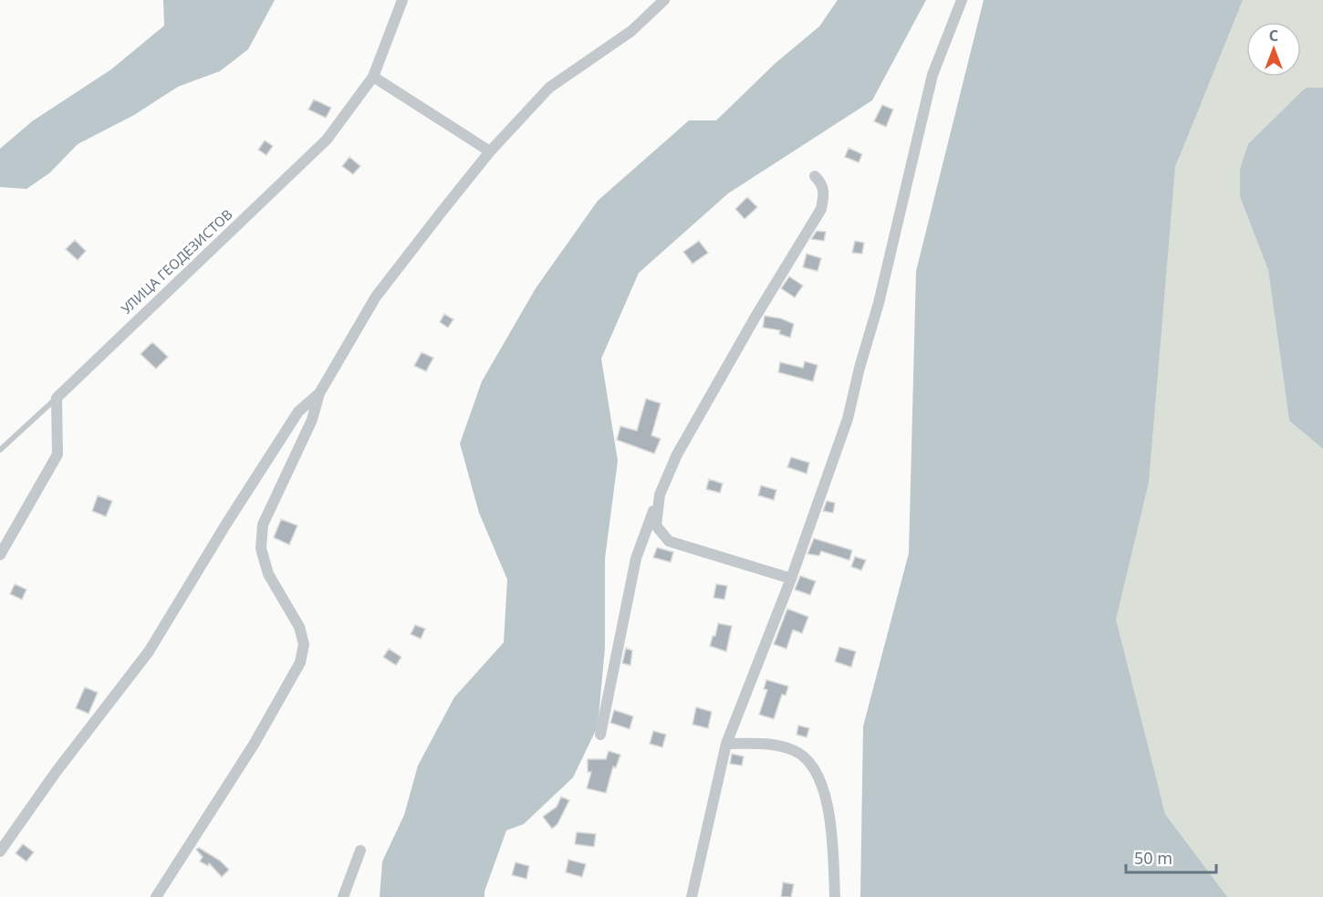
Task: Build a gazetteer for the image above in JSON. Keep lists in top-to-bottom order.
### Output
{
  "streets": {
    "street": ["УЛИЦА ГЕОДЕЗИСТОВ"]
  },
  "scale_bar": "50 m",
  "north": "top"
}
